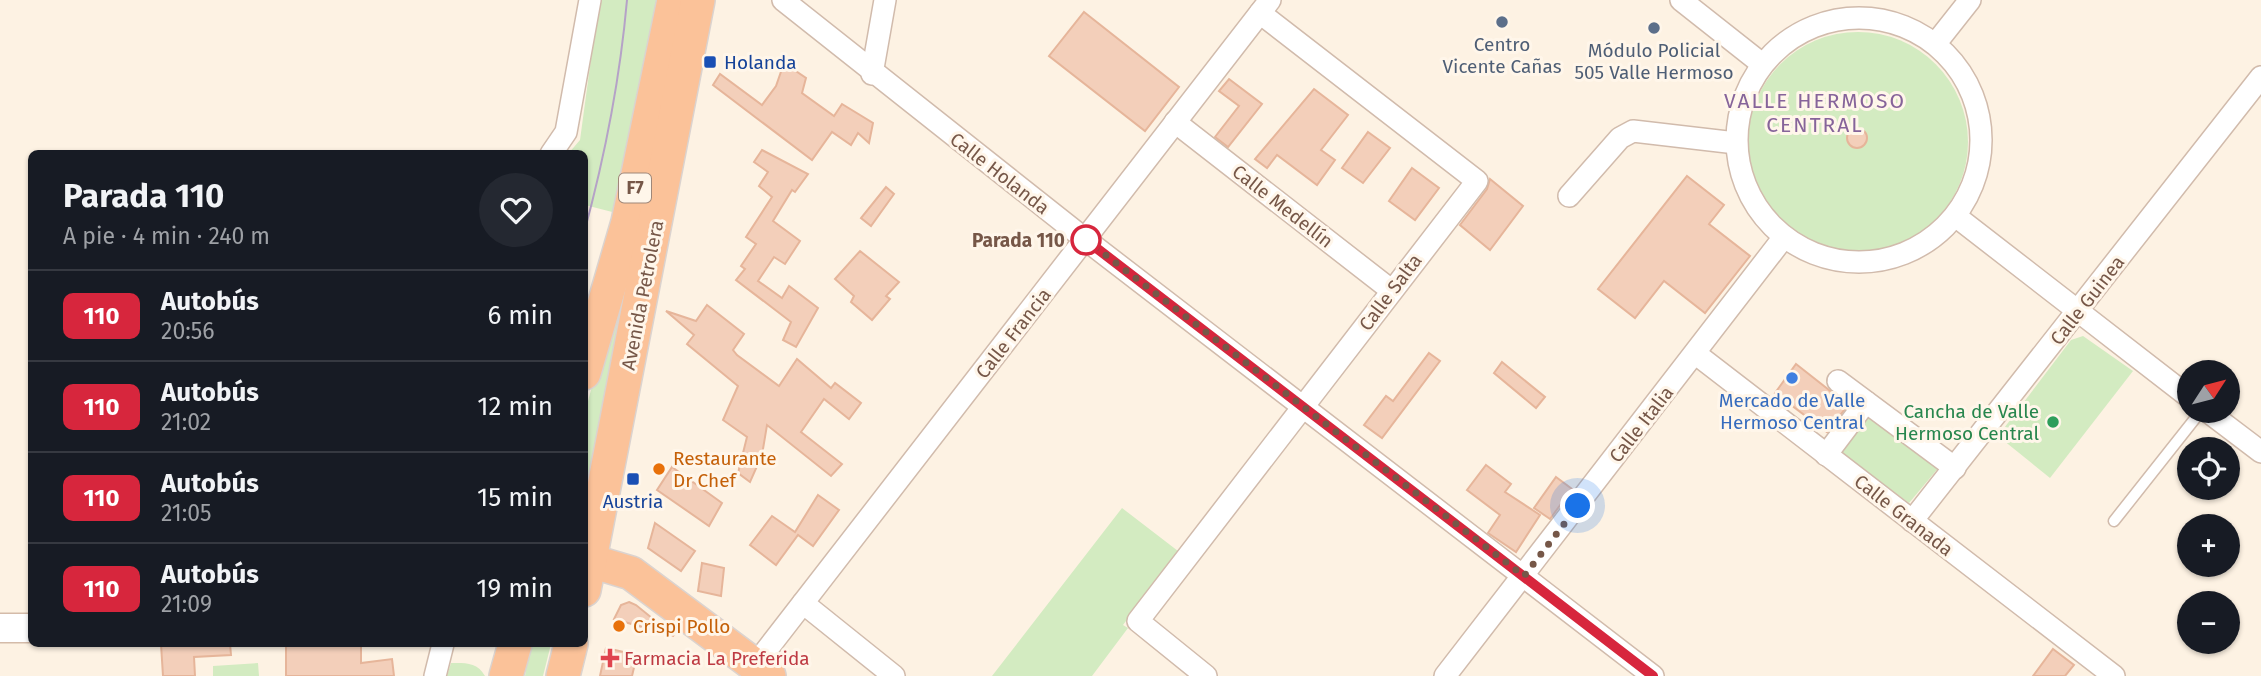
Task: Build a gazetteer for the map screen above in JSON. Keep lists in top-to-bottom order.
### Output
{
  "streets": {
    "highway": ["F7", "Avenida Petrolera"],
    "street": [
      "Calle Holanda",
      "Calle Medellín",
      "Calle Salta",
      "Calle Guinea",
      "Calle Francia",
      "Calle Italia",
      "Calle Granada"
    ]
  },
  "crossings": [
    ["Calle Holanda", "Calle Salta"],
    ["Calle Holanda", "Calle Francia"],
    ["Calle Holanda", "Calle Italia"],
    ["F7", "Calle Francia"],
    ["Calle Medellín", "Calle Salta"],
    ["Calle Medellín", "Calle Francia"],
    ["Calle Salta", "Calle Francia"],
    ["Calle Guinea", "Calle Granada"],
    ["Calle Italia", "Calle Granada"]
  ],
  "districts": ["VALLE HERMOSO CENTRAL"],
  "places": {
    "other": [
      "Centro Vicente Cañas",
      "Módulo Policial 505 Valle Hermoso",
      "Parada 110",
      "Mercado de Valle Hermoso Central",
      "Cancha de Valle Hermoso Central",
      "Restaurante Dr Chef",
      "Crispi Pollo"
    ],
    "transit": ["Holanda", "Austria"],
    "health": ["Farmacia La Preferida"]
  },
  "lines": ["bus line 110"],
  "north": "top right",
  "page": {
    "heading": ["Parada 110", "A pie · 4 min · 240 m"],
    "list": [
      {
        "mark": "110",
        "name": "Autobús",
        "note": "20:56",
        "value": "6 min"
      },
      {
        "mark": "110",
        "name": "Autobús",
        "note": "21:02",
        "value": "12 min"
      },
      {
        "mark": "110",
        "name": "Autobús",
        "note": "21:05",
        "value": "15 min"
      },
      {
        "mark": "110",
        "name": "Autobús",
        "note": "21:09",
        "value": "19 min"
      }
    ],
    "map_buttons": ["+", "−"]
  }
}
